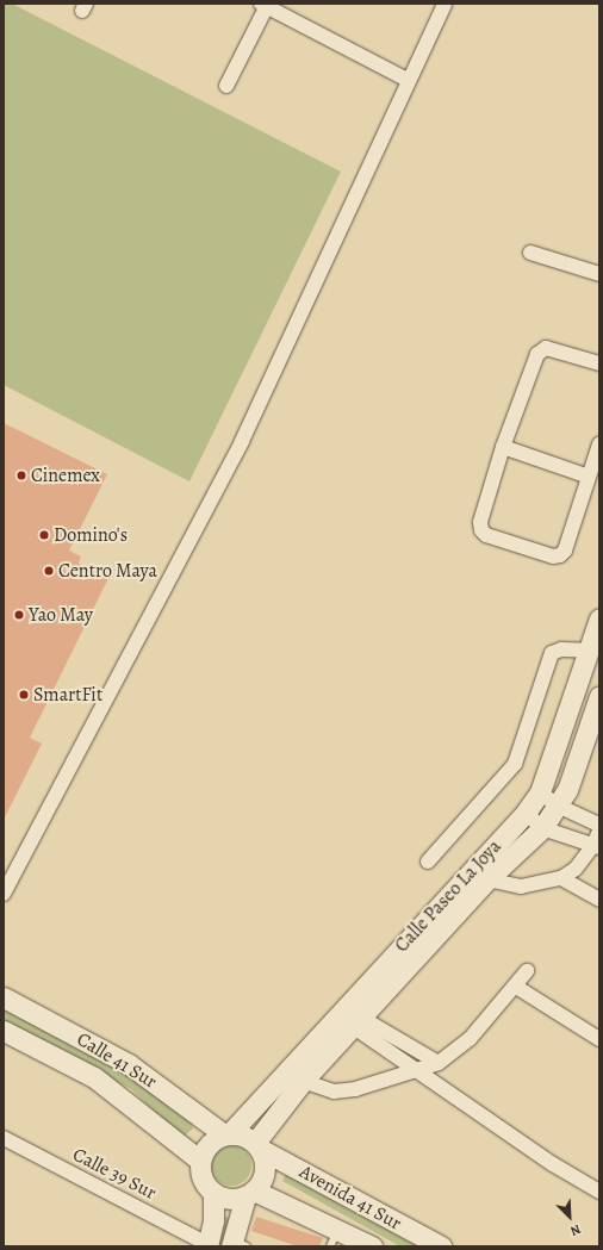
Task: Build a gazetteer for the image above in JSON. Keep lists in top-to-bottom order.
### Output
{
  "streets": {
    "main road": ["Calle Paseo La Joya", "Calle 41 Sur", "Avenida 41 Sur"],
    "street": ["Calle 39 Sur"]
  },
  "crossings": [
    ["Calle Paseo La Joya", "Calle 41 Sur"],
    ["Calle Paseo La Joya", "Avenida 41 Sur"],
    ["Calle 41 Sur", "Avenida 41 Sur"]
  ],
  "places": [
    "Cinemex",
    "Domino's",
    "Centro Maya",
    "Yao May",
    "SmartFit"
  ],
  "north": "bottom right"
}
